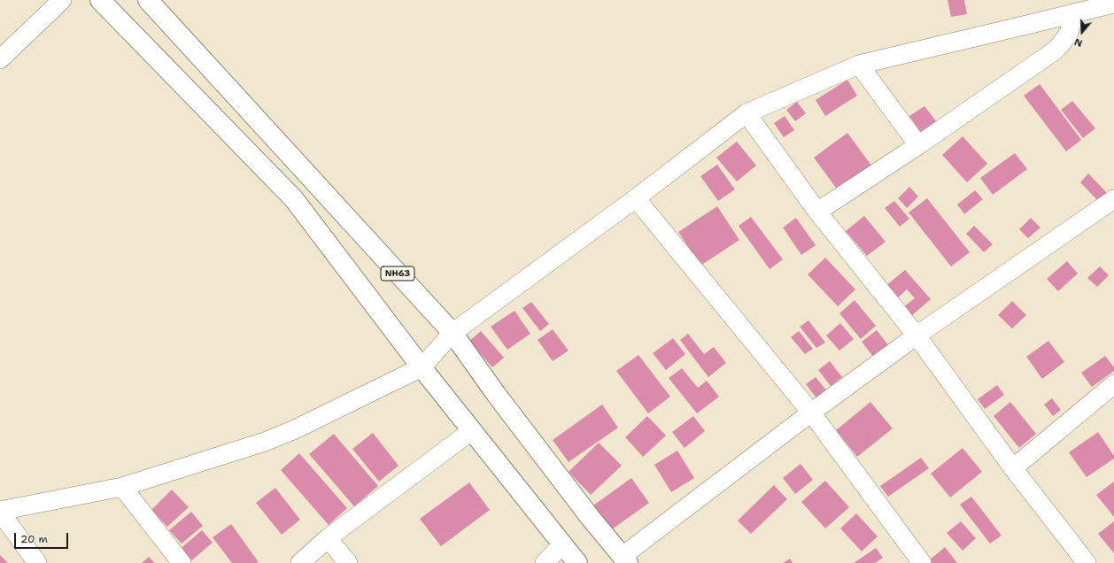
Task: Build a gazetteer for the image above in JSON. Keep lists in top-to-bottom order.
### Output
{
  "streets": {
    "highway": ["NH63"]
  },
  "scale_bar": "20 m",
  "north": "bottom"
}
